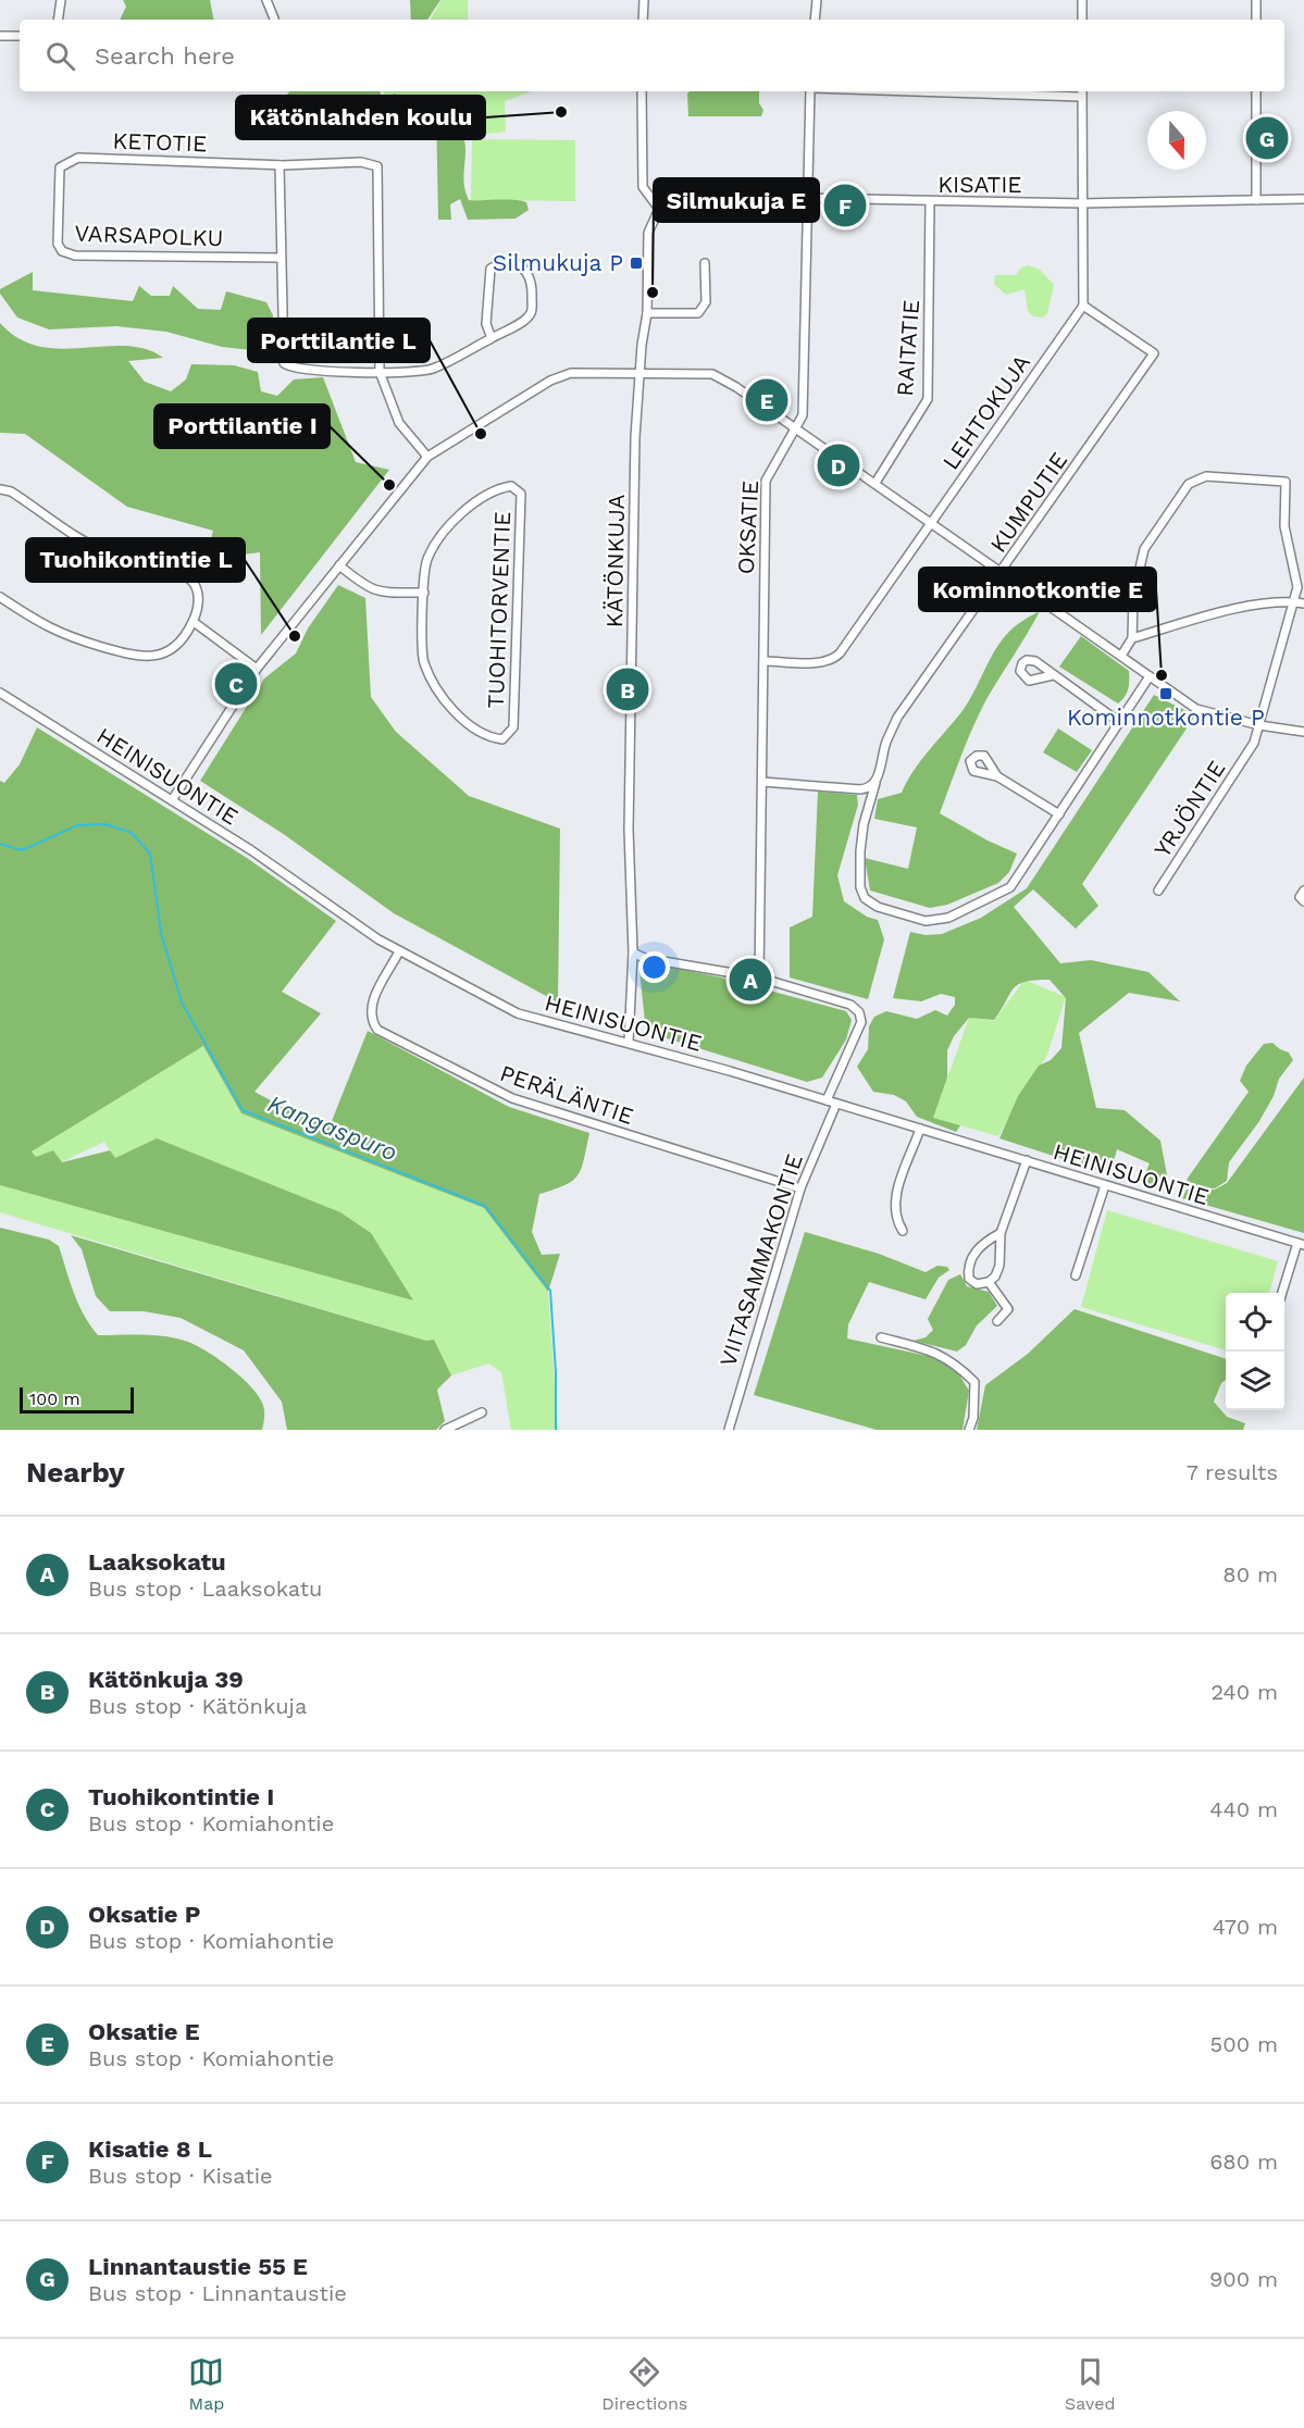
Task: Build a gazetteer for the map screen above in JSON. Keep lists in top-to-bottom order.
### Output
{
  "streets": {
    "street": [
      "KETOTIE",
      "KISATIE",
      "VARSAPOLKU",
      "RAITATIE",
      "LEHTOKUJA",
      "KUMPUTIE",
      "OKSATIE",
      "KÄTÖNKUJA",
      "TUOHITORVENTIE",
      "HEINISUONTIE",
      "YRJÖNTIE",
      "PERÄLÄNTIE",
      "VIITASAMMAKONTIE"
    ]
  },
  "crossings": [
    ["KETOTIE", "VARSAPOLKU"],
    ["KISATIE", "RAITATIE"],
    ["KISATIE", "OKSATIE"],
    ["KISATIE", "KÄTÖNKUJA"],
    ["LEHTOKUJA", "KUMPUTIE"],
    ["LEHTOKUJA", "OKSATIE"],
    ["KÄTÖNKUJA", "HEINISUONTIE"],
    ["HEINISUONTIE", "PERÄLÄNTIE"],
    ["HEINISUONTIE", "VIITASAMMAKONTIE"],
    ["PERÄLÄNTIE", "VIITASAMMAKONTIE"]
  ],
  "water": ["Kangaspuro"],
  "places": {
    "other": [
      "Kätönlahden koulu",
      "Silmukuja E",
      "Porttilantie L",
      "Porttilantie I",
      "Tuohikontintie L",
      "Kominnotkontie E"
    ],
    "transit": ["Silmukuja P", "Kominnotkontie P"]
  },
  "scale_bar": "100 m",
  "north": "bottom",
  "page": {
    "search": "Search here",
    "pins": [
      "G",
      "F",
      "E",
      "D",
      "C",
      "B",
      "A"
    ],
    "scale": "100 m",
    "heading": ["Nearby", "7 results"],
    "list": [
      {
        "mark": "A",
        "name": "Laaksokatu",
        "note": "Bus stop · Laaksokatu",
        "value": "80 m"
      },
      {
        "mark": "B",
        "name": "Kätönkuja 39",
        "note": "Bus stop · Kätönkuja",
        "value": "240 m"
      },
      {
        "mark": "C",
        "name": "Tuohikontintie I",
        "note": "Bus stop · Komiahontie",
        "value": "440 m"
      },
      {
        "mark": "D",
        "name": "Oksatie P",
        "note": "Bus stop · Komiahontie",
        "value": "470 m"
      },
      {
        "mark": "E",
        "name": "Oksatie E",
        "note": "Bus stop · Komiahontie",
        "value": "500 m"
      },
      {
        "mark": "F",
        "name": "Kisatie 8 L",
        "note": "Bus stop · Kisatie",
        "value": "680 m"
      },
      {
        "mark": "G",
        "name": "Linnantaustie 55 E",
        "note": "Bus stop · Linnantaustie",
        "value": "900 m"
      }
    ],
    "nav": ["Map", "Directions", "Saved"]
  }
}
